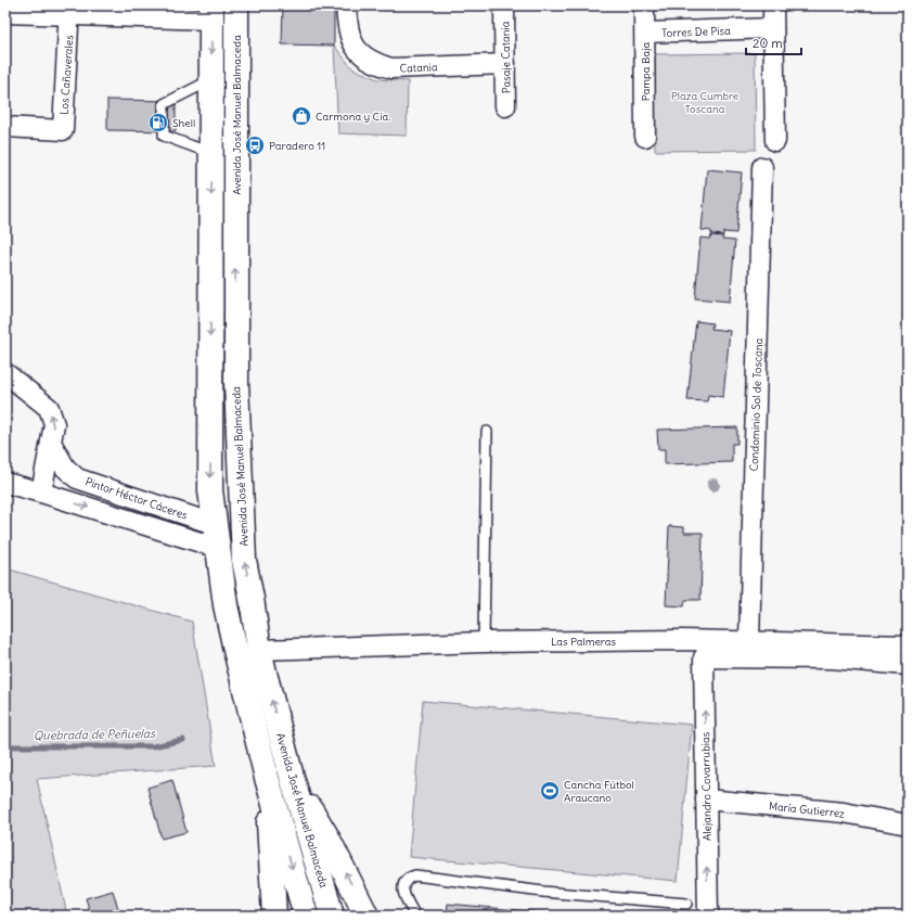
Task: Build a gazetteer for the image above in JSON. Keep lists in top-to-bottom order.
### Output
{
  "streets": {
    "main road": ["Avenida José Manuel Balmaceda"],
    "street": [
      "Torres De Pisa",
      "Pasaje Catania",
      "Catania",
      "Pampa Baja",
      "Los Cañaverales",
      "Condominio Sol de Toscana",
      "Pintor Héctor Cáceres",
      "Las Palmeras",
      "Alejandro Covarrubias",
      "María Gutierrez"
    ]
  },
  "crossings": [
    ["Torres De Pisa", "Pampa Baja"],
    ["Pasaje Catania", "Catania"],
    ["Avenida José Manuel Balmaceda", "Las Palmeras"],
    ["Condominio Sol de Toscana", "Las Palmeras"],
    ["Alejandro Covarrubias", "María Gutierrez"]
  ],
  "water": ["Quebrada de Peñuelas"],
  "parks": ["Plaza Cumbre Toscana"],
  "places": {
    "shop": ["Carmona y Cía."],
    "fuel station": ["Shell"],
    "bus stop": ["Paradero 11"],
    "sports": ["Cancha Fútbol Araucano"]
  },
  "scale_bar": "20 m"
}
